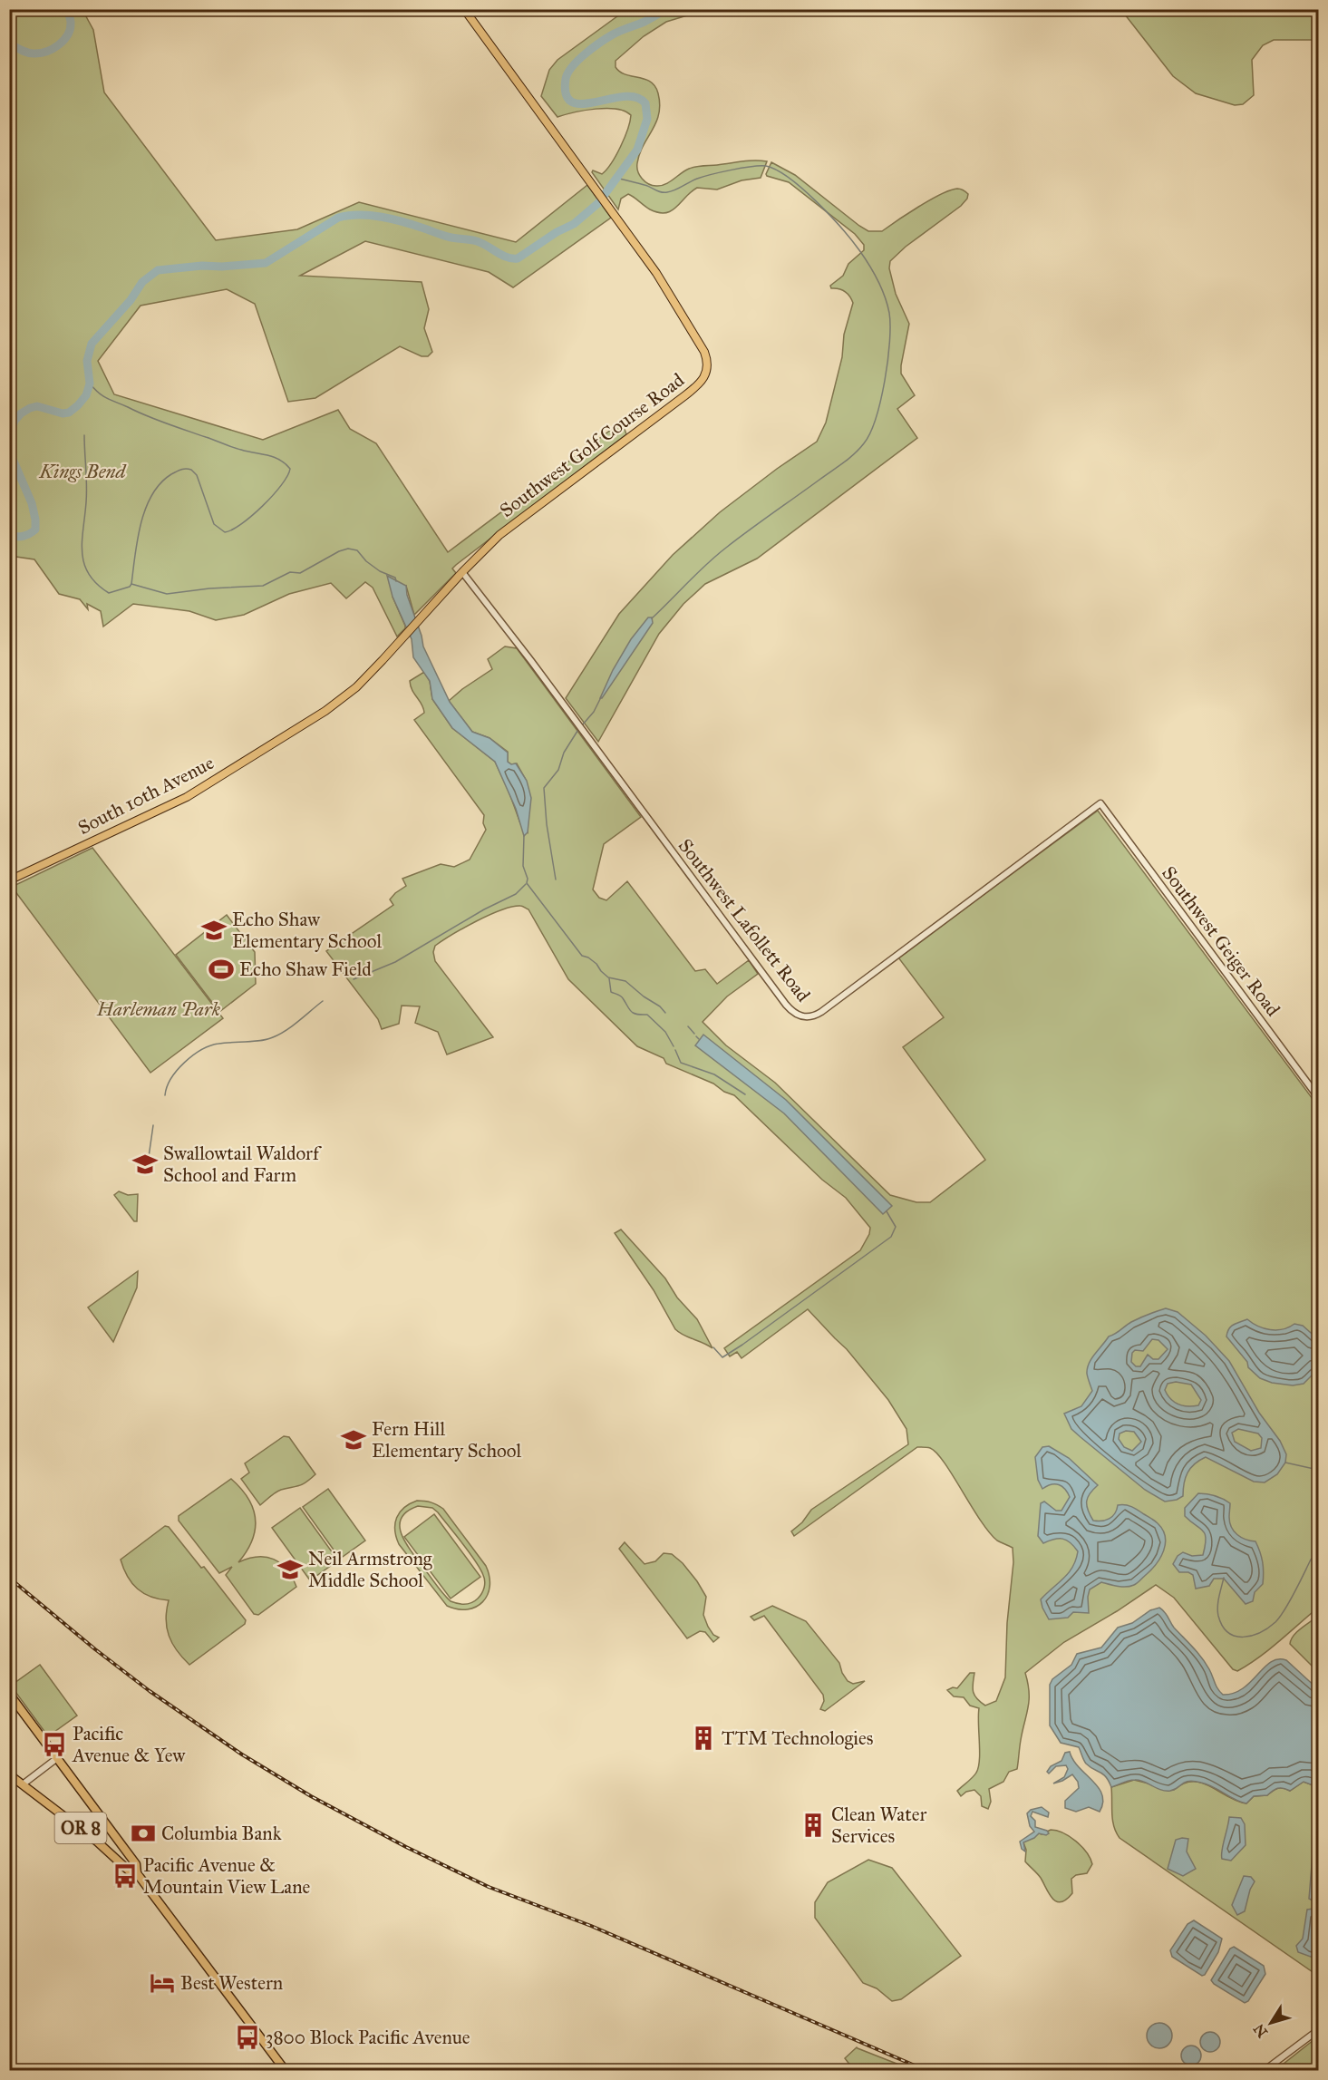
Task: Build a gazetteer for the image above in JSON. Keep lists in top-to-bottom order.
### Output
{
  "streets": {
    "highway": ["OR 8"],
    "main road": ["Southwest Golf Course Road", "South 10th Avenue"],
    "street": ["Southwest Lafollett Road", "Southwest Geiger Road"]
  },
  "crossings": [
    ["Southwest Golf Course Road", "South 10th Avenue"],
    ["Southwest Golf Course Road", "Southwest Lafollett Road"],
    ["Southwest Lafollett Road", "Southwest Geiger Road"]
  ],
  "parks": ["Kings Bend", "Harleman Park"],
  "places": {
    "school or university": [
      "Echo Shaw Elementary School",
      "Swallowtail Waldorf School and Farm",
      "Fern Hill Elementary School",
      "Neil Armstrong Middle School"
    ],
    "sports": ["Echo Shaw Field"],
    "building": ["TTM Technologies", "Clean Water Services"],
    "bus stop": ["Pacific Avenue & Yew", "Pacific Avenue & Mountain View Lane", "3800 Block Pacific Avenue"],
    "bank": ["Columbia Bank"],
    "hotel": ["Best Western"]
  },
  "north": "bottom left"
}
